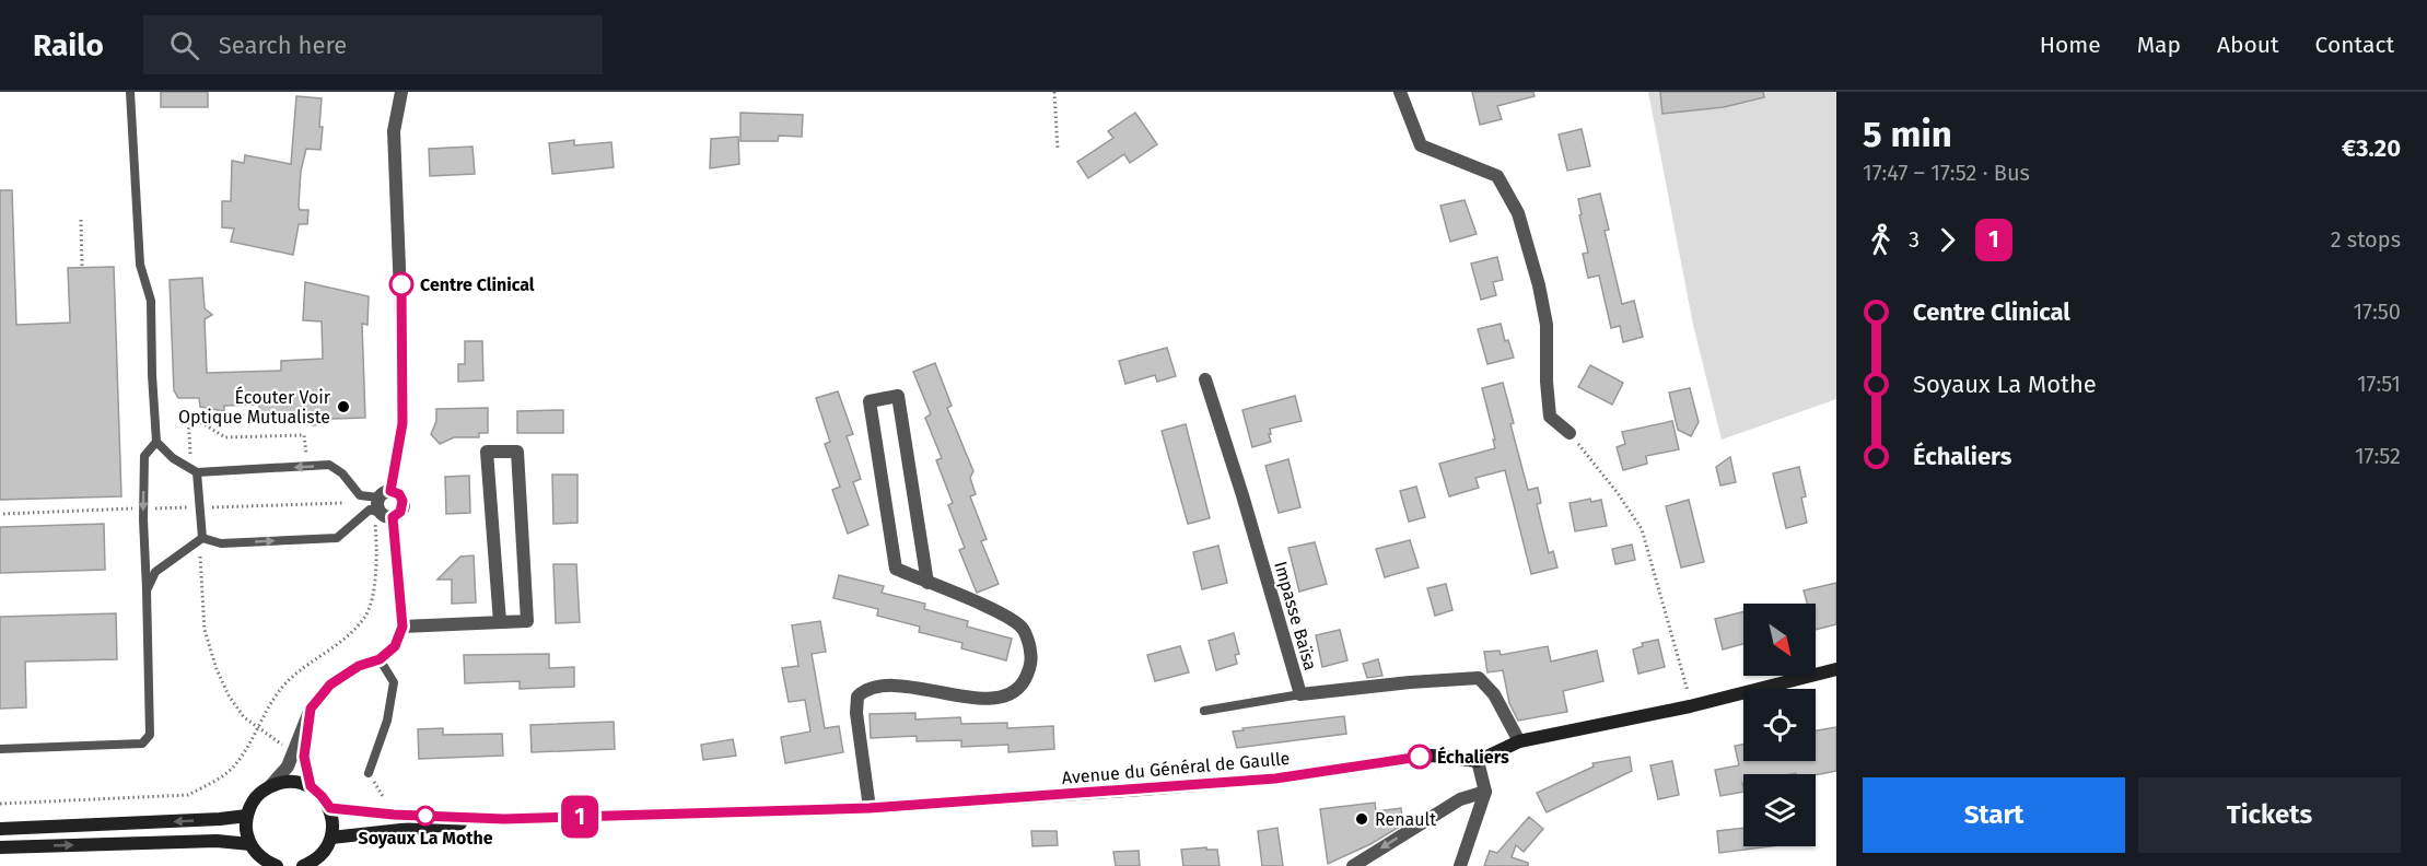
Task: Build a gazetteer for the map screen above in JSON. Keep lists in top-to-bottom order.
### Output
{
  "streets": {
    "main road": ["Avenue du Général de Gaulle"],
    "street": ["Impasse Baïsa"]
  },
  "places": [
    "Centre Clinical",
    "Écouter Voir Optique Mutualiste",
    "Échaliers",
    "Soyaux La Mothe",
    "Renault"
  ],
  "lines": ["bus line 1"],
  "north": "bottom right",
  "page": {
    "header": "Railo",
    "search": "Search here",
    "nav": [
      "Home",
      "Map",
      "About",
      "Contact"
    ],
    "on_map": "1",
    "heading": ["5 min", "17:47 – 17:52 · Bus", "€3.20"],
    "legs": ["3", "1", "2 stops"],
    "list": [
      {
        "name": "Centre Clinical",
        "value": "17:50"
      },
      {
        "name": "Soyaux La Mothe",
        "value": "17:51"
      },
      {
        "name": "Échaliers",
        "value": "17:52"
      }
    ],
    "buttons": ["Start", "Tickets"]
  }
}
